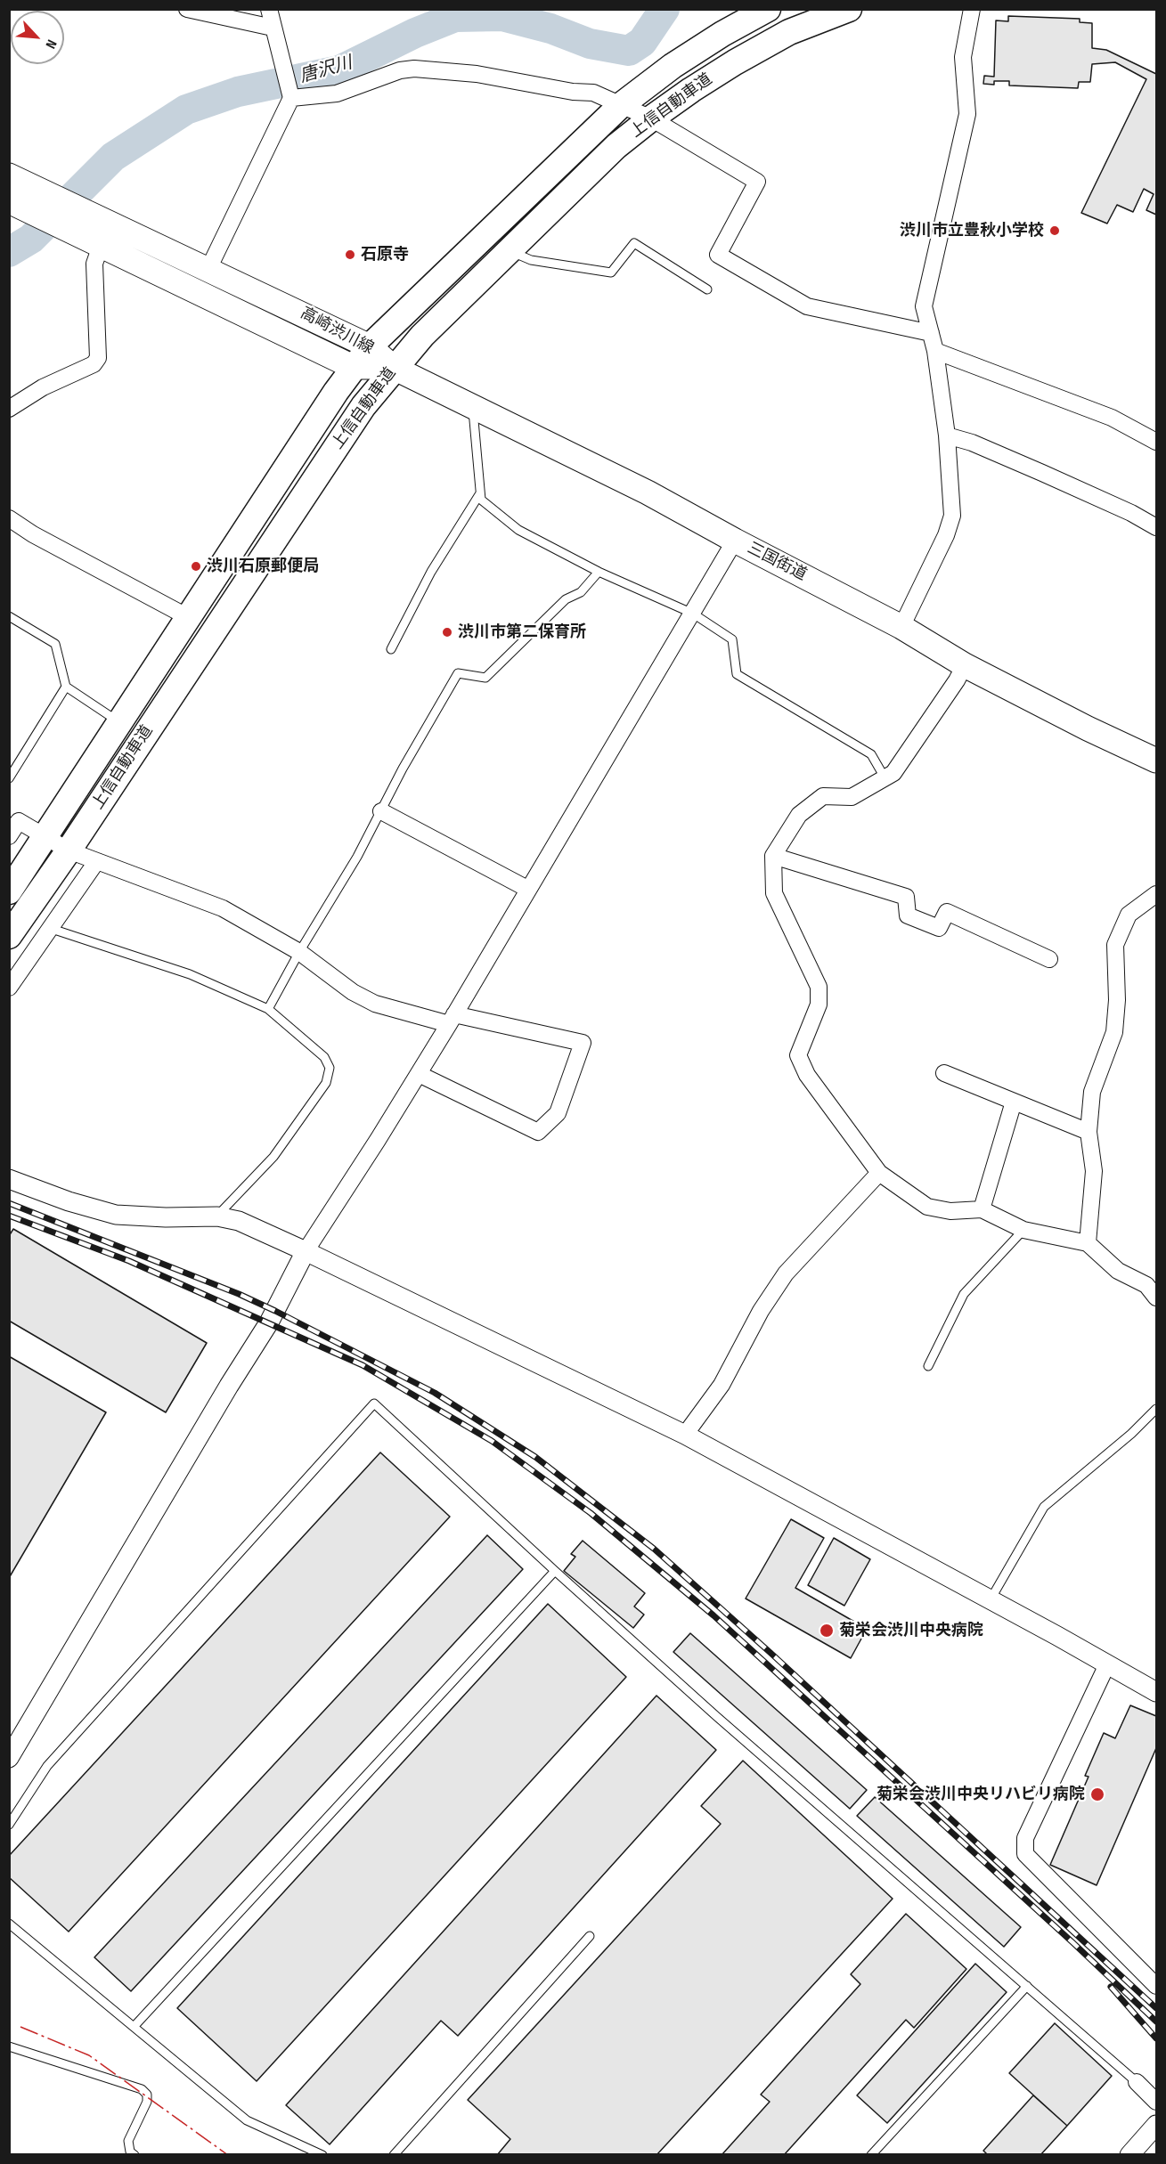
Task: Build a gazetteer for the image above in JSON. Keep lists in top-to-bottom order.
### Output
{
  "streets": {
    "highway": ["上信自動車道"],
    "main road": ["高崎渋川線", "三国街道"]
  },
  "crossings": [
    ["上信自動車道", "高崎渋川線"],
    ["上信自動車道", "三国街道"],
    ["高崎渋川線", "三国街道"]
  ],
  "water": ["唐沢川"],
  "places": [
    "渋川市立豊秋小学校",
    "石原寺",
    "渋川石原郵便局",
    "渋川市第二保育所",
    "菊栄会渋川中央病院",
    "菊栄会渋川中央リハビリ病院"
  ],
  "north": "bottom right"
}
